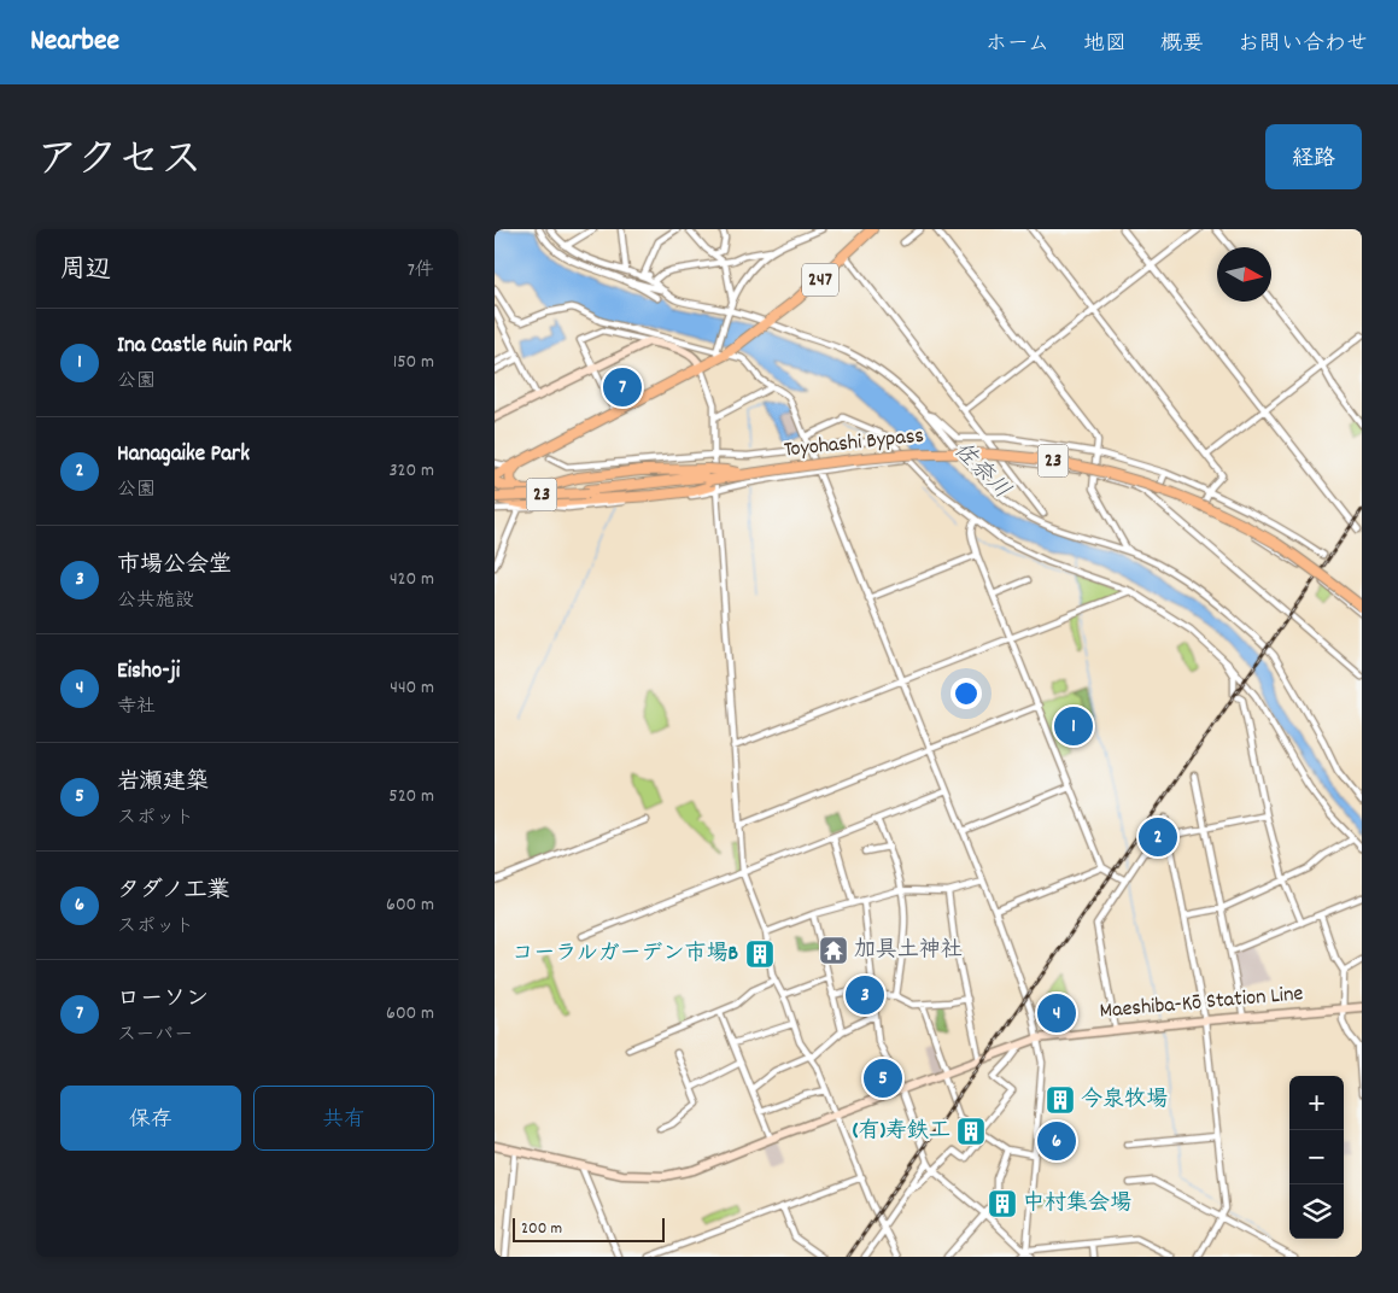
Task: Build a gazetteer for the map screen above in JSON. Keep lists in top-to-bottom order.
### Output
{
  "streets": {
    "highway": ["247", "Toyohashi Bypass", "23"],
    "main road": ["Maeshiba-Kō Station Line"]
  },
  "water": ["佐奈川"],
  "places": {
    "temple": ["加具土神社"],
    "building": [
      "コーラルガーデン市場B",
      "今泉牧場",
      "(有)寿鉄工",
      "中村集会場"
    ]
  },
  "scale_bar": "200 m",
  "north": "right",
  "page": {
    "header": "Nearbee",
    "nav": [
      "ホーム",
      "地図",
      "概要",
      "お問い合わせ"
    ],
    "title": "アクセス",
    "buttons": [
      "経路",
      ["保存", "共有"]
    ],
    "heading": ["周辺", "7件"],
    "list": [
      {
        "mark": "1",
        "name": "Ina Castle Ruin Park",
        "note": "公園",
        "value": "150 m"
      },
      {
        "mark": "2",
        "name": "Hanagaike Park",
        "note": "公園",
        "value": "320 m"
      },
      {
        "mark": "3",
        "name": "市場公会堂",
        "note": "公共施設",
        "value": "420 m"
      },
      {
        "mark": "4",
        "name": "Eisho-ji",
        "note": "寺社",
        "value": "440 m"
      },
      {
        "mark": "5",
        "name": "岩瀬建築",
        "note": "スポット",
        "value": "520 m"
      },
      {
        "mark": "6",
        "name": "タダノ工業",
        "note": "スポット",
        "value": "600 m"
      },
      {
        "mark": "7",
        "name": "ローソン",
        "note": "スーパー",
        "value": "600 m"
      }
    ],
    "pins": [
      "7",
      "1",
      "2",
      "3",
      "4",
      "5",
      "6"
    ],
    "map_buttons": ["+", "−"],
    "scale": "200 m"
  }
}
